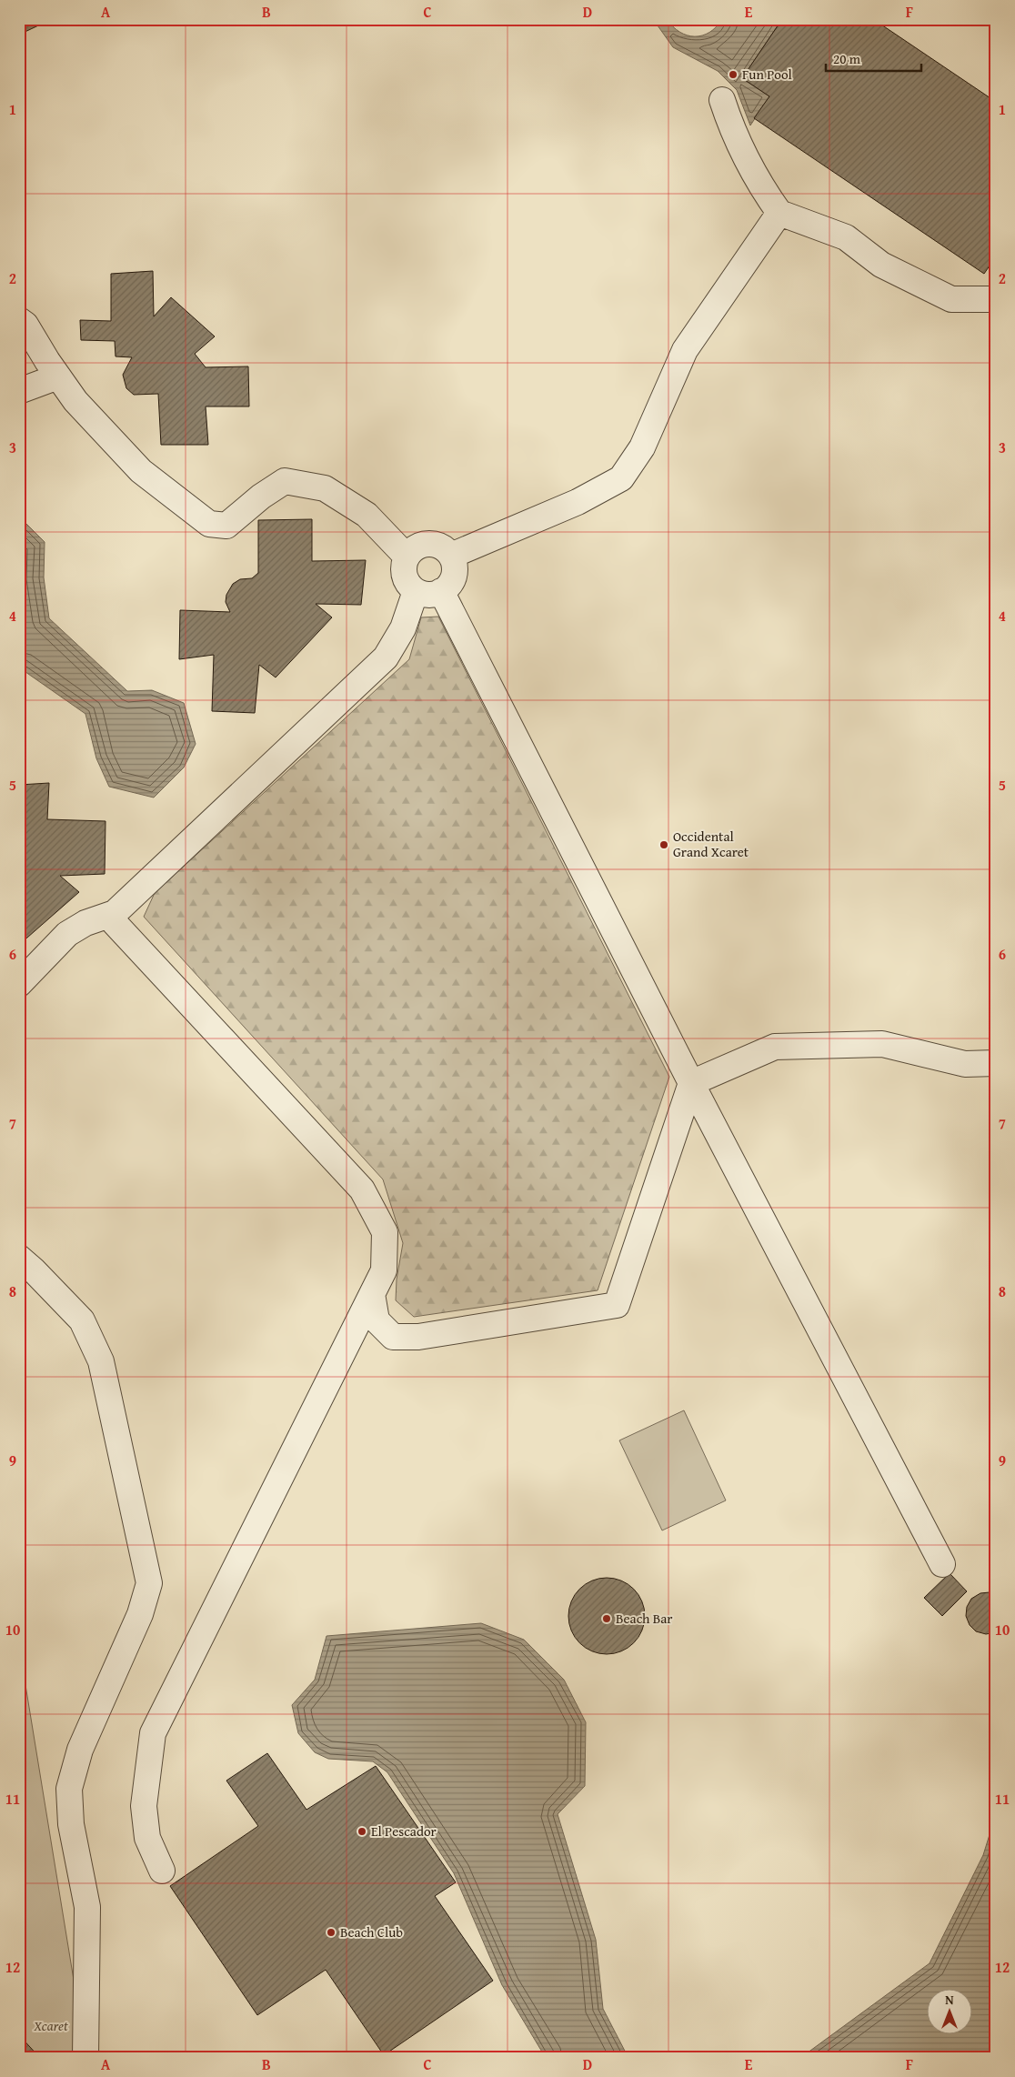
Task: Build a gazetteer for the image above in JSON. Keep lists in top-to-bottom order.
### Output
{
  "parks": ["Xcaret"],
  "places": [
    "Fun Pool",
    "Occidental Grand Xcaret",
    "Beach Bar",
    "El Pescador",
    "Beach Club"
  ],
  "scale_bar": "20 m",
  "north": "top",
  "grid": {
    "columns": [
      "A",
      "B",
      "C",
      "D",
      "E",
      "F"
    ],
    "rows": [
      "1",
      "2",
      "3",
      "4",
      "5",
      "6",
      "7",
      "8",
      "9",
      "10",
      "11",
      "12"
    ]
  }
}
